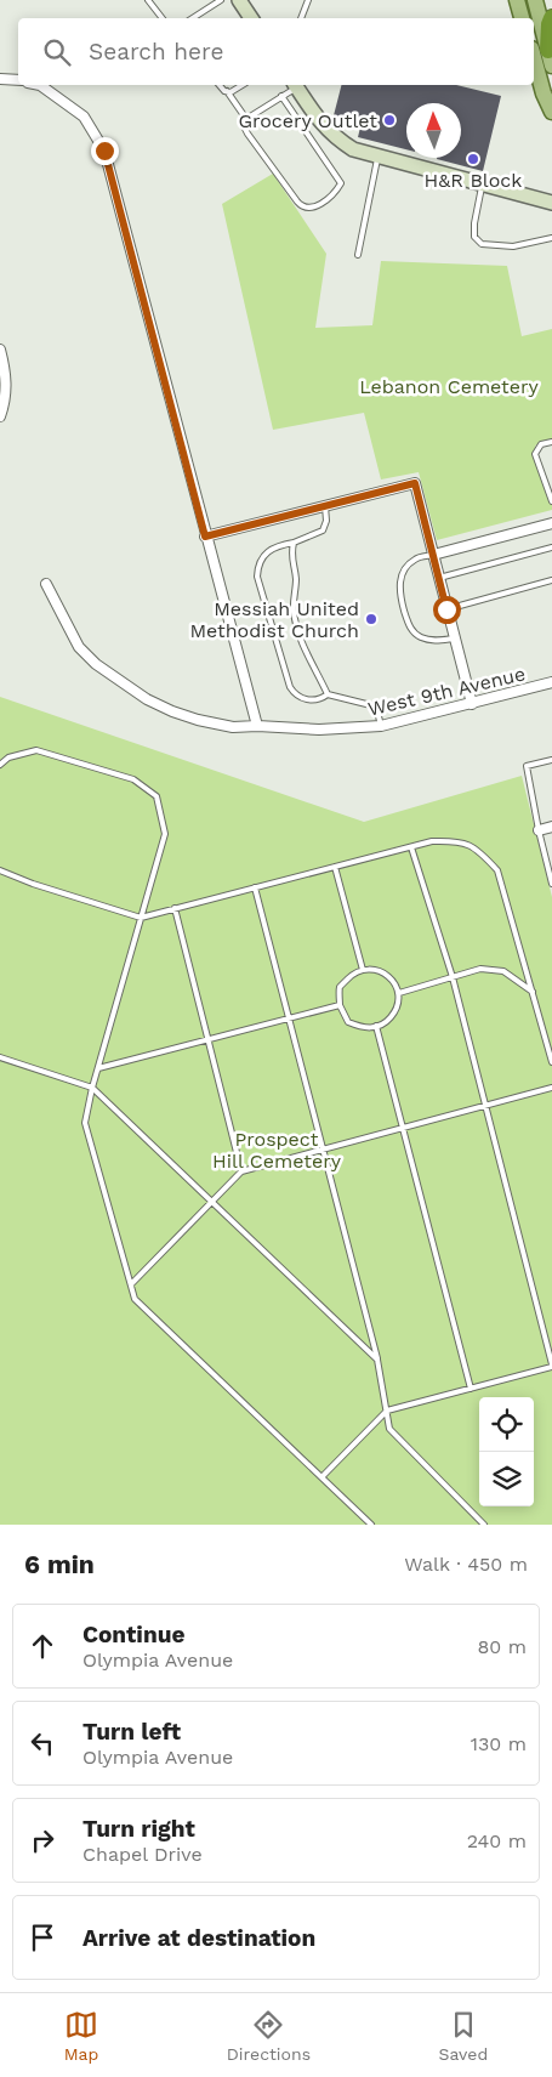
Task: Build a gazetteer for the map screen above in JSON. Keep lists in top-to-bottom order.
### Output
{
  "streets": {
    "street": ["West 9th Avenue"]
  },
  "parks": ["Lebanon Cemetery", "Prospect Hill Cemetery"],
  "places": ["Grocery Outlet", "H&R Block", "Messiah United Methodist Church"],
  "north": "top",
  "page": {
    "search": "Search here",
    "heading": ["6 min", "Walk · 450 m"],
    "list": [
      ["Continue", "Olympia Avenue", "80 m"],
      ["Turn left", "Olympia Avenue", "130 m"],
      ["Turn right", "Chapel Drive", "240 m"],
      "Arrive at destination"
    ],
    "nav": ["Map", "Directions", "Saved"]
  }
}
